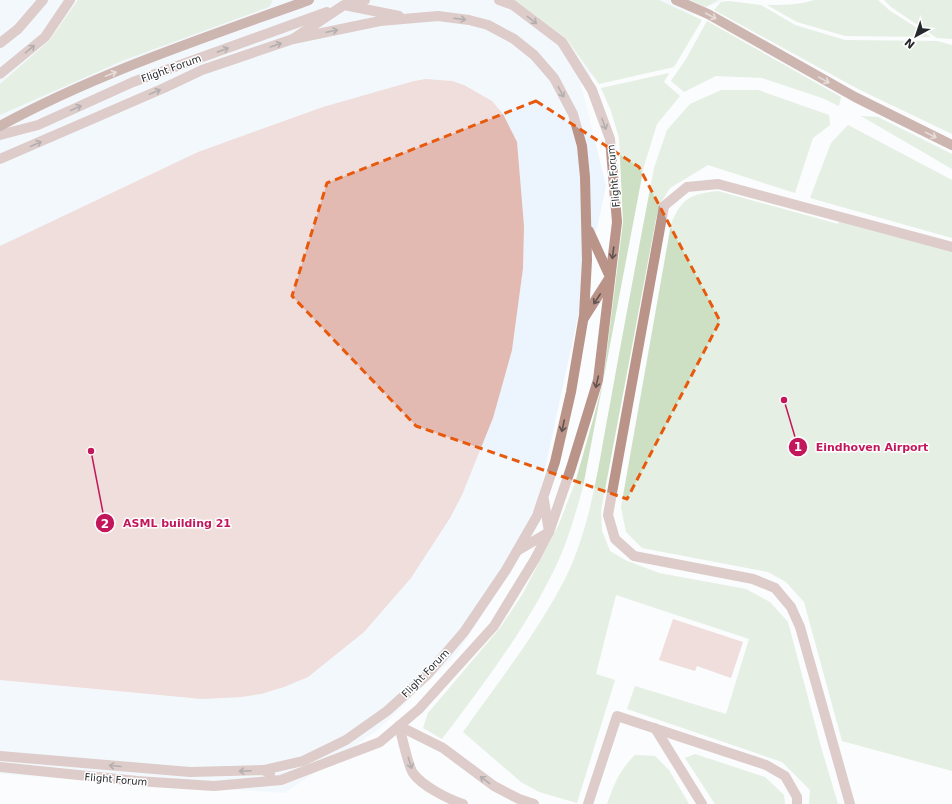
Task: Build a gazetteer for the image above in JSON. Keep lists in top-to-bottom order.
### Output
{
  "streets": {
    "main road": ["Flight Forum"]
  },
  "places": ["Eindhoven Airport", "ASML building 21"],
  "north": "bottom left"
}
